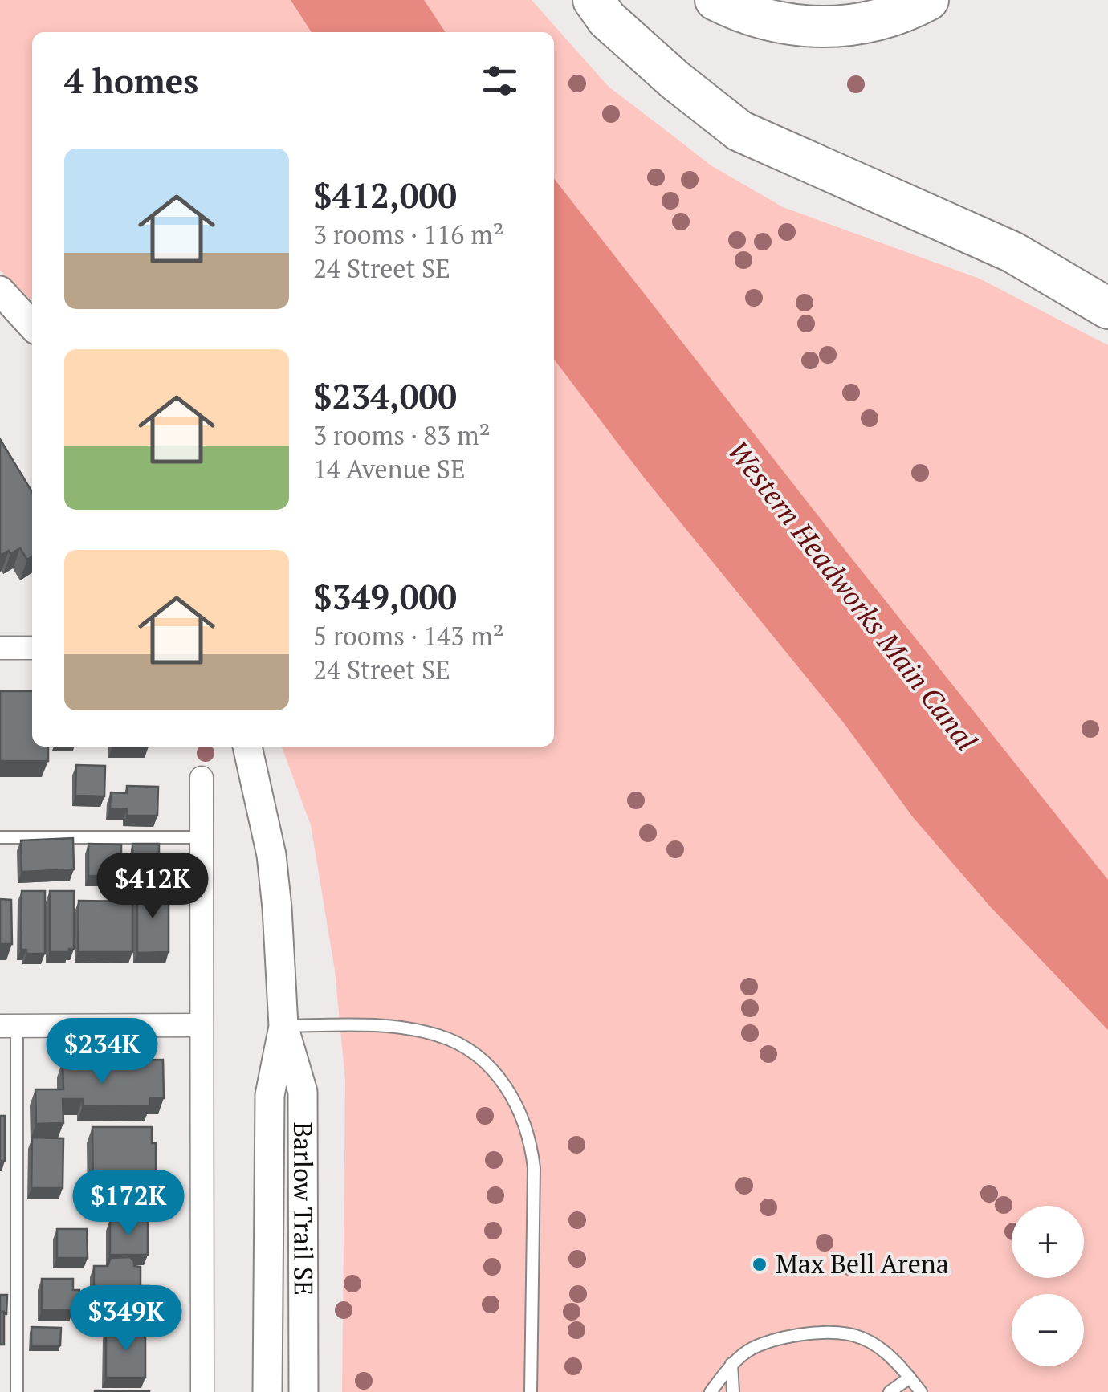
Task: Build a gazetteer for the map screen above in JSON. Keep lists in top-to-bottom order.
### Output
{
  "streets": {
    "street": ["Barlow Trail SE"]
  },
  "water": ["Western Headworks Main Canal"],
  "places": ["Max Bell Arena"],
  "page": {
    "heading": "4 homes",
    "list": [
      {
        "name": "$412,000",
        "note": "3 rooms · 116 m² · 24 Street SE"
      },
      {
        "name": "$234,000",
        "note": "3 rooms · 83 m² · 14 Avenue SE"
      },
      {
        "name": "$349,000",
        "note": "5 rooms · 143 m² · 24 Street SE"
      }
    ],
    "price": [
      "$412K",
      "$234K",
      "$172K",
      "$349K"
    ],
    "map_buttons": ["+", "−"]
  }
}
